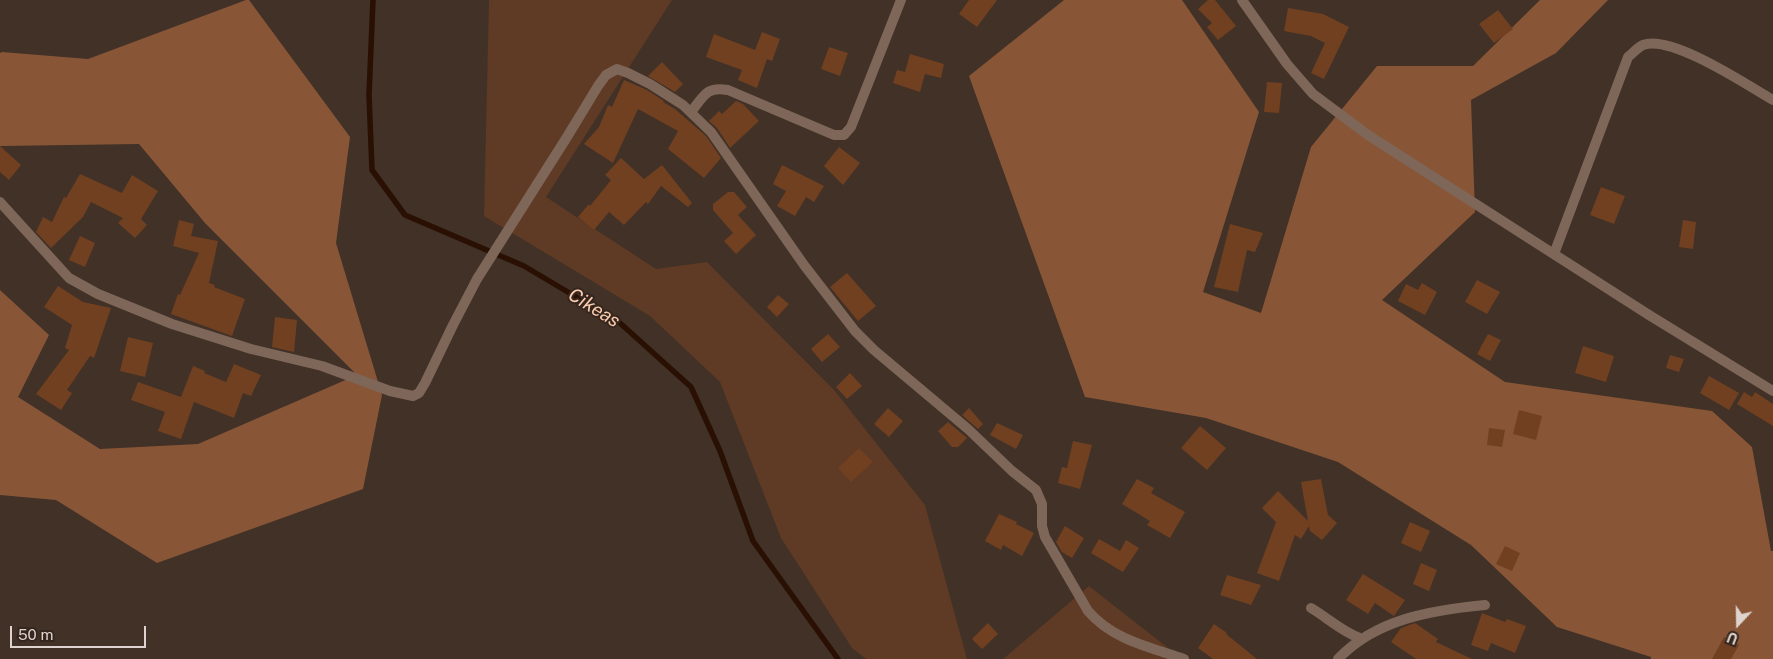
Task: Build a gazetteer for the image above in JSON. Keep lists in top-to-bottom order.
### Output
{
  "water": ["Cikeas"],
  "scale_bar": "50 m",
  "north": "bottom"
}
